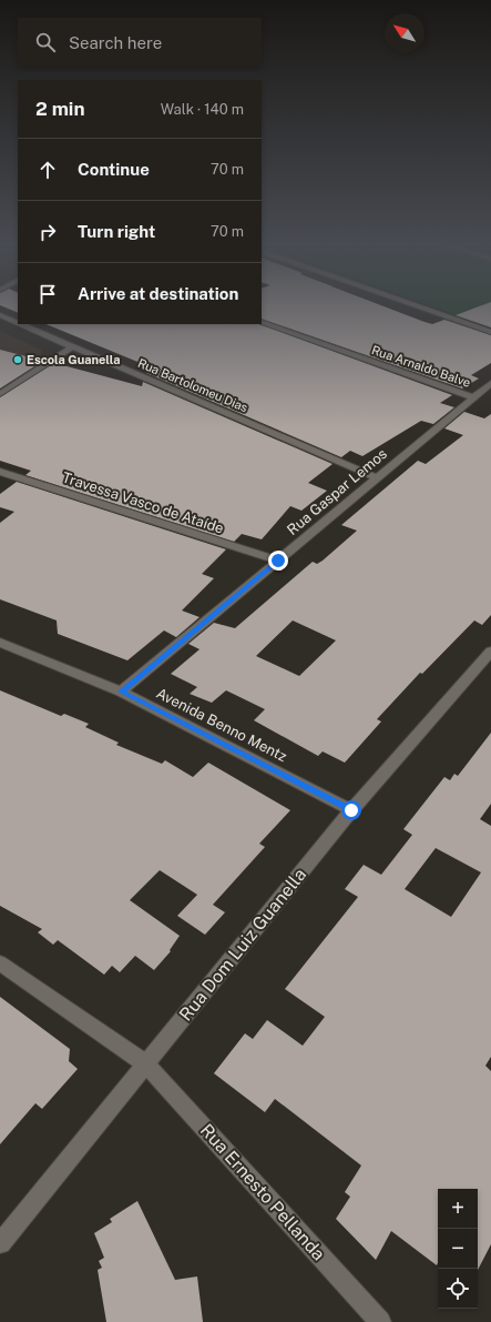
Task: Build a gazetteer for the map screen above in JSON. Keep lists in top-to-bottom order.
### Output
{
  "streets": {
    "street": [
      "Rua Arnaldo Balve",
      "Rua Bartolomeu Dias",
      "Rua Gaspar Lemos",
      "Travessa Vasco de Ataíde",
      "Avenida Benno Mentz",
      "Rua Dom Luiz Guanella",
      "Rua Ernesto Pellanda"
    ]
  },
  "crossings": [
    ["Rua Arnaldo Balve", "Rua Gaspar Lemos"],
    ["Rua Bartolomeu Dias", "Rua Gaspar Lemos"],
    ["Rua Gaspar Lemos", "Travessa Vasco de Ataíde"],
    ["Rua Gaspar Lemos", "Avenida Benno Mentz"],
    ["Avenida Benno Mentz", "Rua Dom Luiz Guanella"],
    ["Rua Dom Luiz Guanella", "Rua Ernesto Pellanda"]
  ],
  "places": ["Escola Guanella"],
  "north": "top left",
  "page": {
    "search": "Search here",
    "heading": ["2 min", "Walk · 140 m"],
    "list": [
      ["Continue", "70 m"],
      ["Turn right", "70 m"],
      "Arrive at destination"
    ],
    "map_buttons": ["+", "−"]
  }
}
